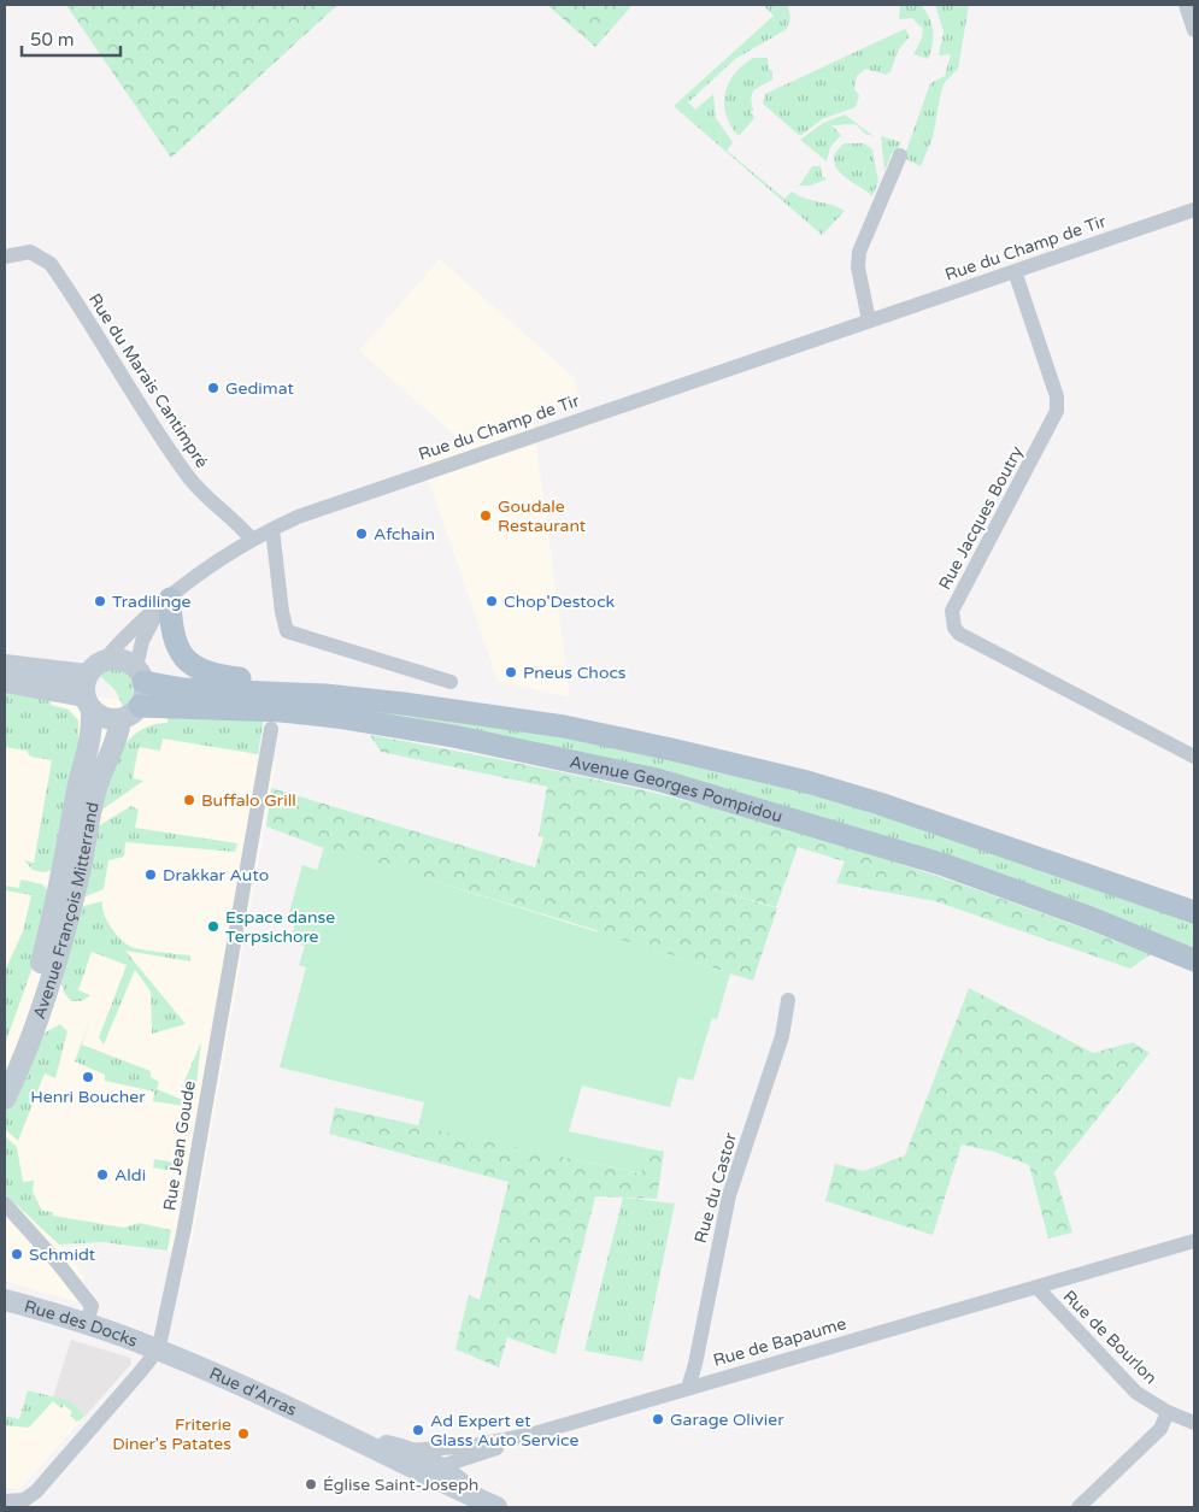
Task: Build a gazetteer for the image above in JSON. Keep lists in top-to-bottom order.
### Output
{
  "streets": {
    "main road": [
      "Avenue Georges Pompidou",
      "Avenue François Mitterrand",
      "Rue des Docks",
      "Rue d'Arras"
    ],
    "street": [
      "Rue du Champ de Tir",
      "Rue du Marais Cantimpré",
      "Rue Jacques Boutry",
      "Rue Jean Goude",
      "Rue du Castor",
      "Rue de Bourlon",
      "Rue de Bapaume"
    ]
  },
  "crossings": [
    ["Rue du Champ de Tir", "Rue du Marais Cantimpré"],
    ["Rue du Champ de Tir", "Rue Jacques Boutry"],
    ["Rue du Champ de Tir", "Avenue Georges Pompidou"],
    ["Rue du Champ de Tir", "Avenue François Mitterrand"],
    ["Avenue Georges Pompidou", "Avenue François Mitterrand"],
    ["Rue Jean Goude", "Rue des Docks"],
    ["Rue Jean Goude", "Rue d'Arras"],
    ["Rue du Castor", "Rue de Bapaume"],
    ["Rue des Docks", "Rue d'Arras"],
    ["Rue de Bourlon", "Rue de Bapaume"],
    ["Rue de Bapaume", "Rue d'Arras"]
  ],
  "places": [
    "Gedimat",
    "Goudale Restaurant",
    "Afchain",
    "Tradilinge",
    "Chop'Destock",
    "Pneus Chocs",
    "Buffalo Grill",
    "Drakkar Auto",
    "Espace danse Terpsichore",
    "Henri Boucher",
    "Aldi",
    "Schmidt",
    "Garage Olivier",
    "Ad Expert et Glass Auto Service",
    "Friterie Diner's Patates",
    "Église Saint-Joseph"
  ],
  "scale_bar": "50 m"
}
